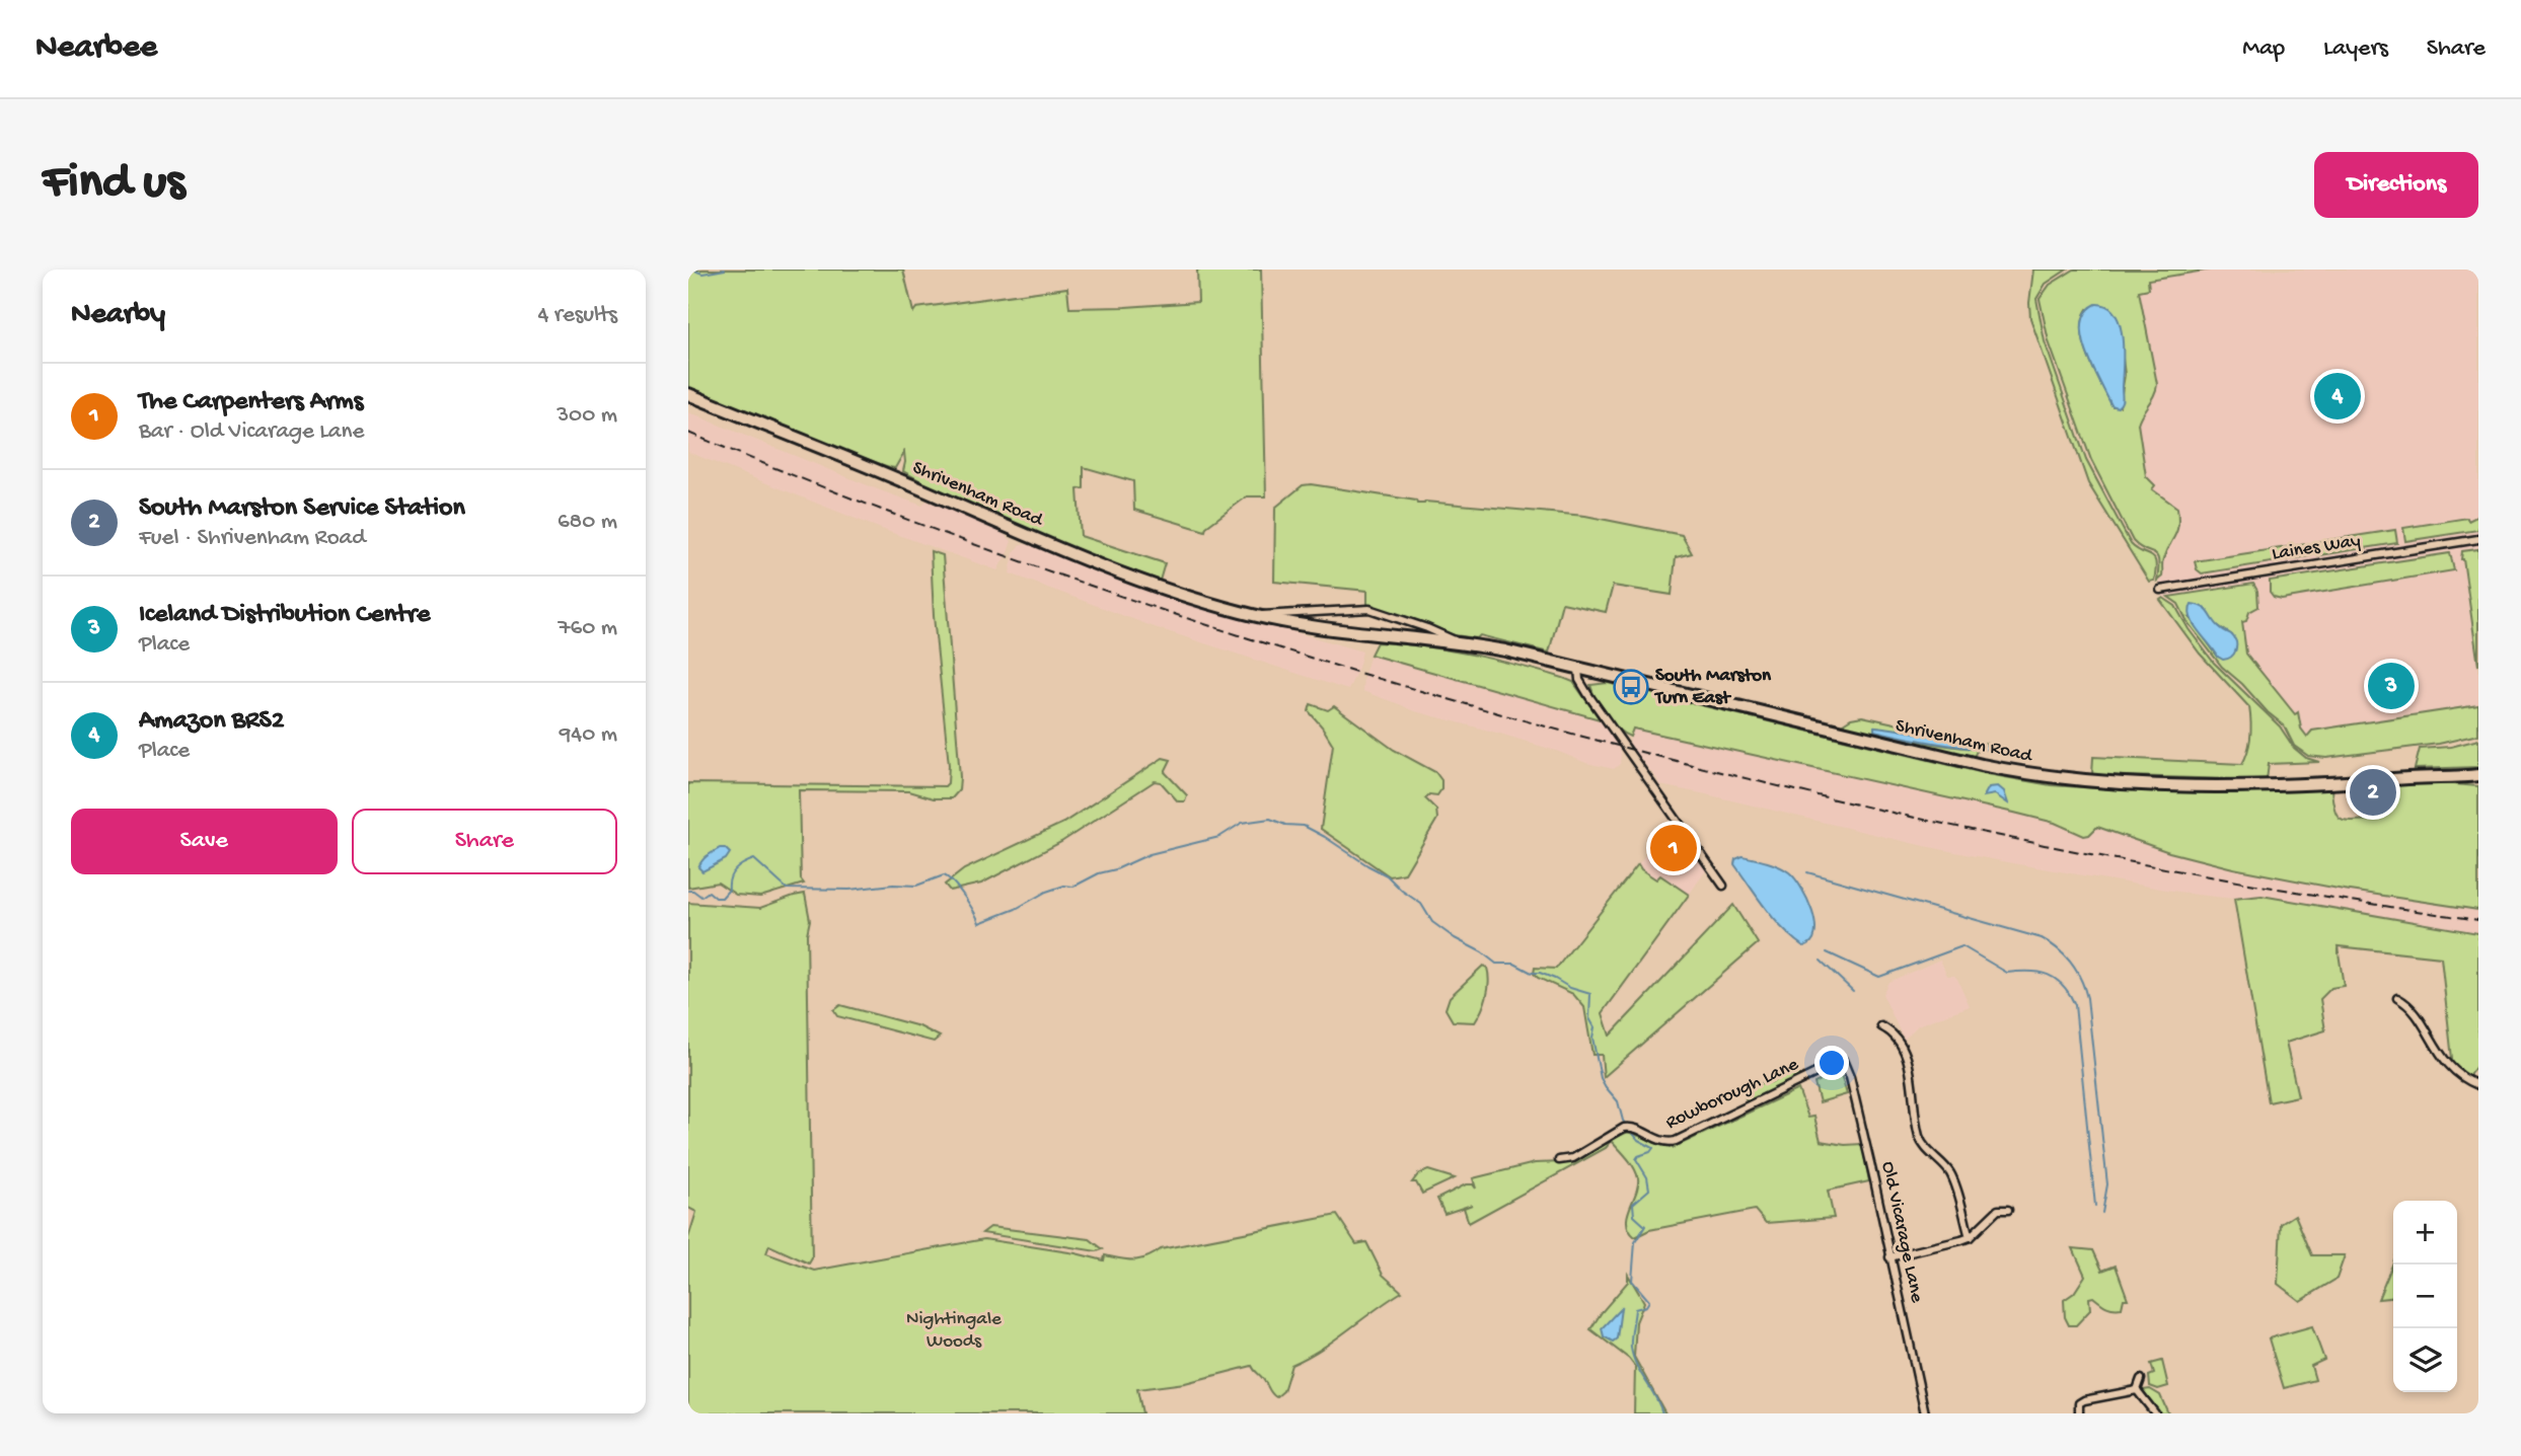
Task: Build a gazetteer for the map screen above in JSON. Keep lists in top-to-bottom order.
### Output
{
  "streets": {
    "highway": ["Shrivenham Road"],
    "street": ["Laines Way", "Rowborough Lane", "Old Vicarage Lane"]
  },
  "crossings": [
    ["Rowborough Lane", "Old Vicarage Lane"]
  ],
  "parks": ["Nightingale Woods"],
  "places": {
    "bus stop": ["South Marston Turn East"]
  },
  "page": {
    "header": "Nearbee",
    "nav": ["Map", "Layers", "Share"],
    "buttons": [
      "Directions",
      ["Save", "Share"]
    ],
    "title": "Find us",
    "heading": ["Nearby", "4 results"],
    "list": [
      {
        "mark": "1",
        "name": "The Carpenters Arms",
        "note": "Bar · Old Vicarage Lane",
        "value": "300 m"
      },
      {
        "mark": "2",
        "name": "South Marston Service Station",
        "note": "Fuel · Shrivenham Road",
        "value": "680 m"
      },
      {
        "mark": "3",
        "name": "Iceland Distribution Centre",
        "note": "Place",
        "value": "760 m"
      },
      {
        "mark": "4",
        "name": "Amazon BRS2",
        "note": "Place",
        "value": "940 m"
      }
    ],
    "pins": [
      "4",
      "3",
      "2",
      "1"
    ],
    "map_buttons": ["+", "−"]
  }
}
